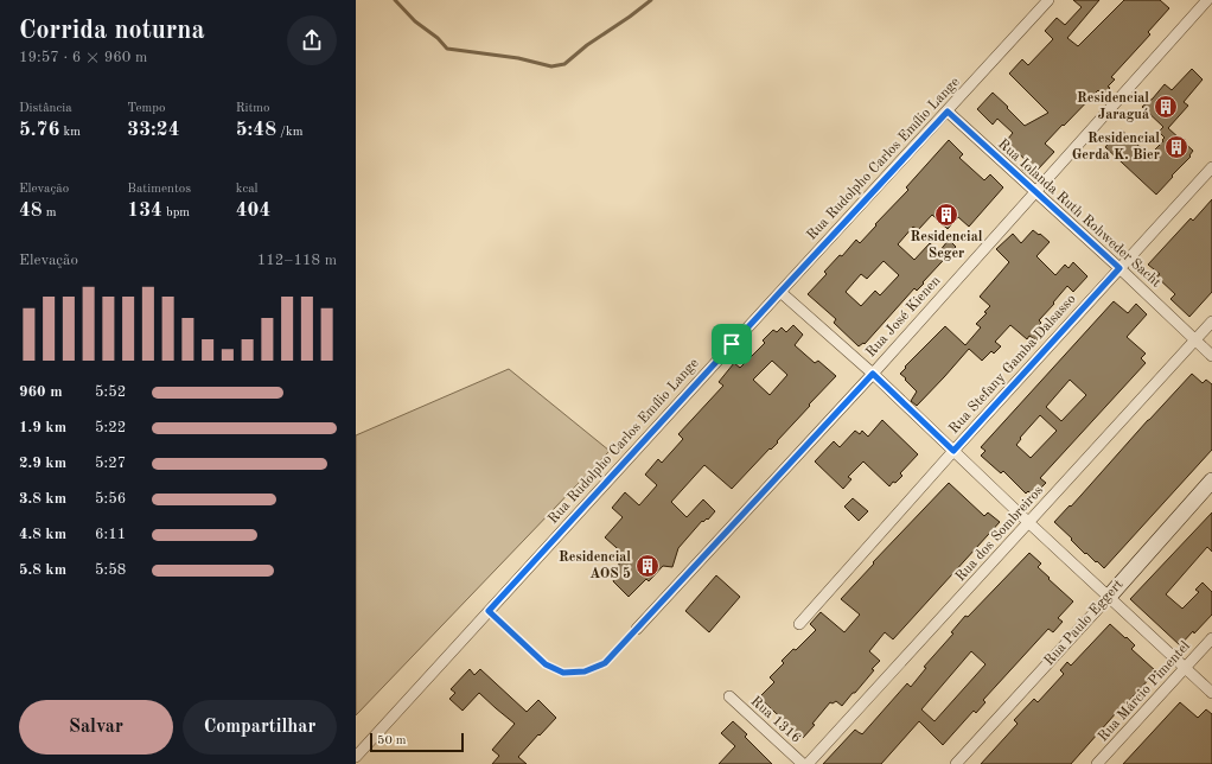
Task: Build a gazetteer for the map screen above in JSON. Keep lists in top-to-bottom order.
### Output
{
  "streets": {
    "street": [
      "Rua Rudolpho Carlos Emílio Lange",
      "Rua Iolanda Ruth Rohweder Sacht",
      "Rua José Kienen",
      "Rua Stefany Gamba Dalsasso",
      "Rua dos Sombreiros",
      "Rua Paulo Eggert",
      "Rua Márcio Pimentel",
      "Rua 1316"
    ]
  },
  "crossings": [
    ["Rua Rudolpho Carlos Emílio Lange", "Rua Iolanda Ruth Rohweder Sacht"],
    ["Rua Iolanda Ruth Rohweder Sacht", "Rua José Kienen"],
    ["Rua Iolanda Ruth Rohweder Sacht", "Rua Stefany Gamba Dalsasso"],
    ["Rua Iolanda Ruth Rohweder Sacht", "Rua dos Sombreiros"]
  ],
  "places": {
    "building": [
      "Residencial Jaraguá",
      "Residencial Gerda K. Bier",
      "Residencial Seger",
      "Residencial AOS 5"
    ]
  },
  "scale_bar": "50 m",
  "page": {
    "heading": ["Corrida noturna", "19:57 · 6 × 960 m"],
    "stats": [
      ["Distância", "5.76 km"],
      ["Tempo", "33:24"],
      ["Ritmo", "5:48 /km"],
      ["Elevação", "48 m"],
      ["Batimentos", "134 bpm"],
      ["kcal", "404"]
    ],
    "chart": ["Elevação", "112–118 m"],
    "list": [
      {
        "name": "960 m",
        "note": "5:52"
      },
      {
        "name": "1.9 km",
        "note": "5:22"
      },
      {
        "name": "2.9 km",
        "note": "5:27"
      },
      {
        "name": "3.8 km",
        "note": "5:56"
      },
      {
        "name": "4.8 km",
        "note": "6:11"
      },
      {
        "name": "5.8 km",
        "note": "5:58"
      }
    ],
    "buttons": ["Salvar", "Compartilhar"],
    "scale": "50 m"
  }
}
